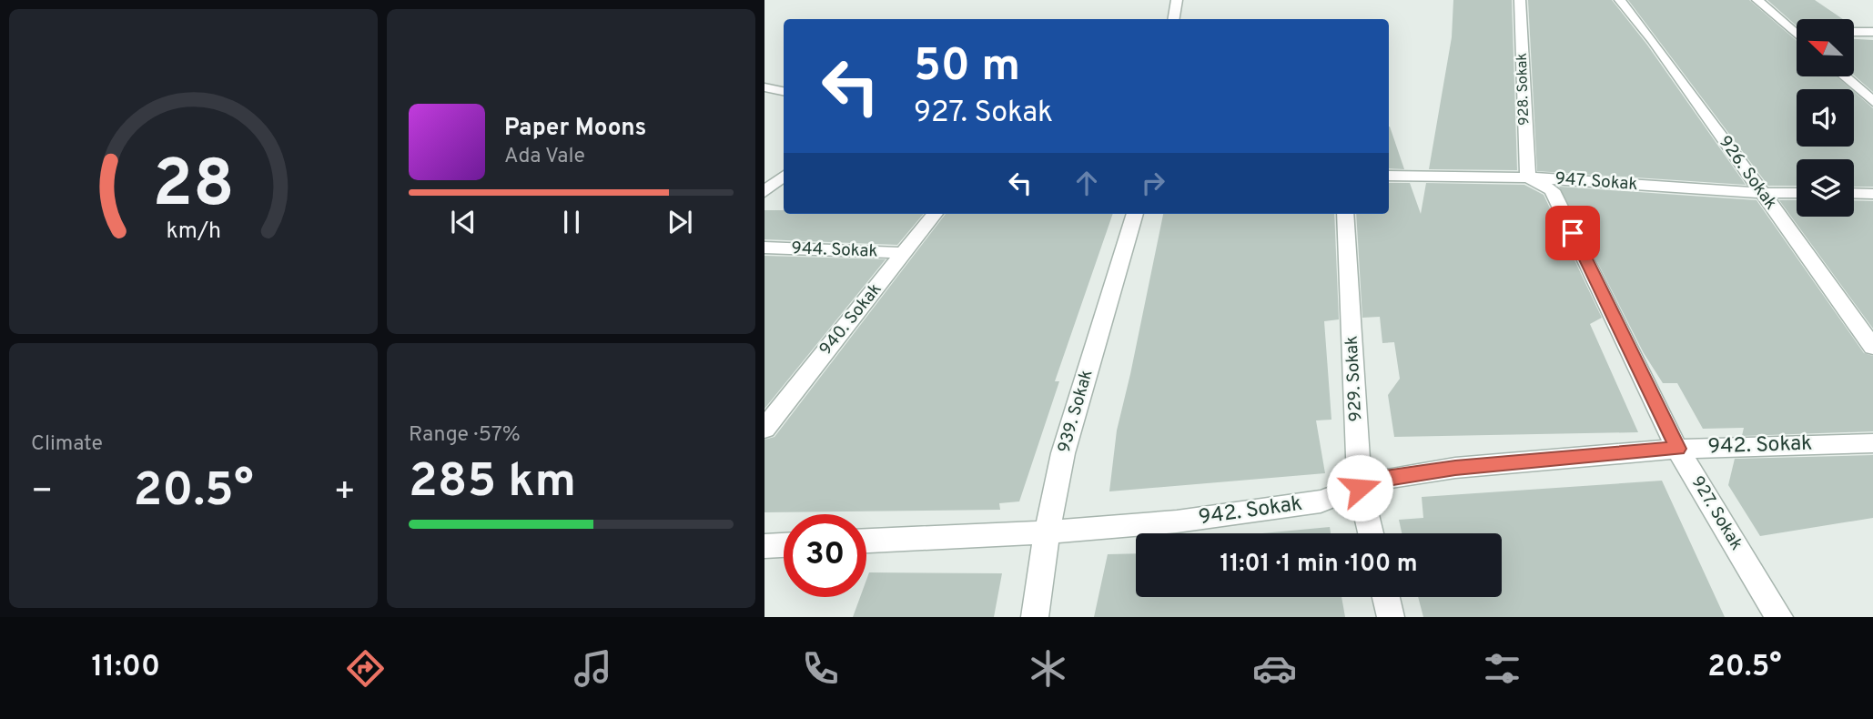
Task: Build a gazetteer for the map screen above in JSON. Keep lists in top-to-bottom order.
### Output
{
  "streets": {
    "street": [
      "928. Sokak",
      "926. Sokak",
      "947. Sokak",
      "944. Sokak",
      "940. Sokak",
      "929. Sokak",
      "939. Sokak",
      "942. Sokak",
      "927. Sokak"
    ]
  },
  "crossings": [
    ["928. Sokak", "947. Sokak"],
    ["928. Sokak", "927. Sokak"],
    ["926. Sokak", "947. Sokak"],
    ["947. Sokak", "927. Sokak"],
    ["944. Sokak", "940. Sokak"],
    ["929. Sokak", "942. Sokak"],
    ["939. Sokak", "942. Sokak"],
    ["942. Sokak", "927. Sokak"]
  ],
  "north": "top left",
  "page": {
    "turn": ["50 m", "927. Sokak"],
    "song": ["Paper Moons", "Ada Vale"],
    "tile": [
      "Climate",
      ["Range · 57%", "285 km"]
    ],
    "heat": ["−", "20.5°", "+"],
    "limit": "30",
    "trip": "11:01 · 1 min · 100 m",
    "tabs": ["11:00", "20.5°"],
    "gauge": ["28", "km/h"]
  }
}
